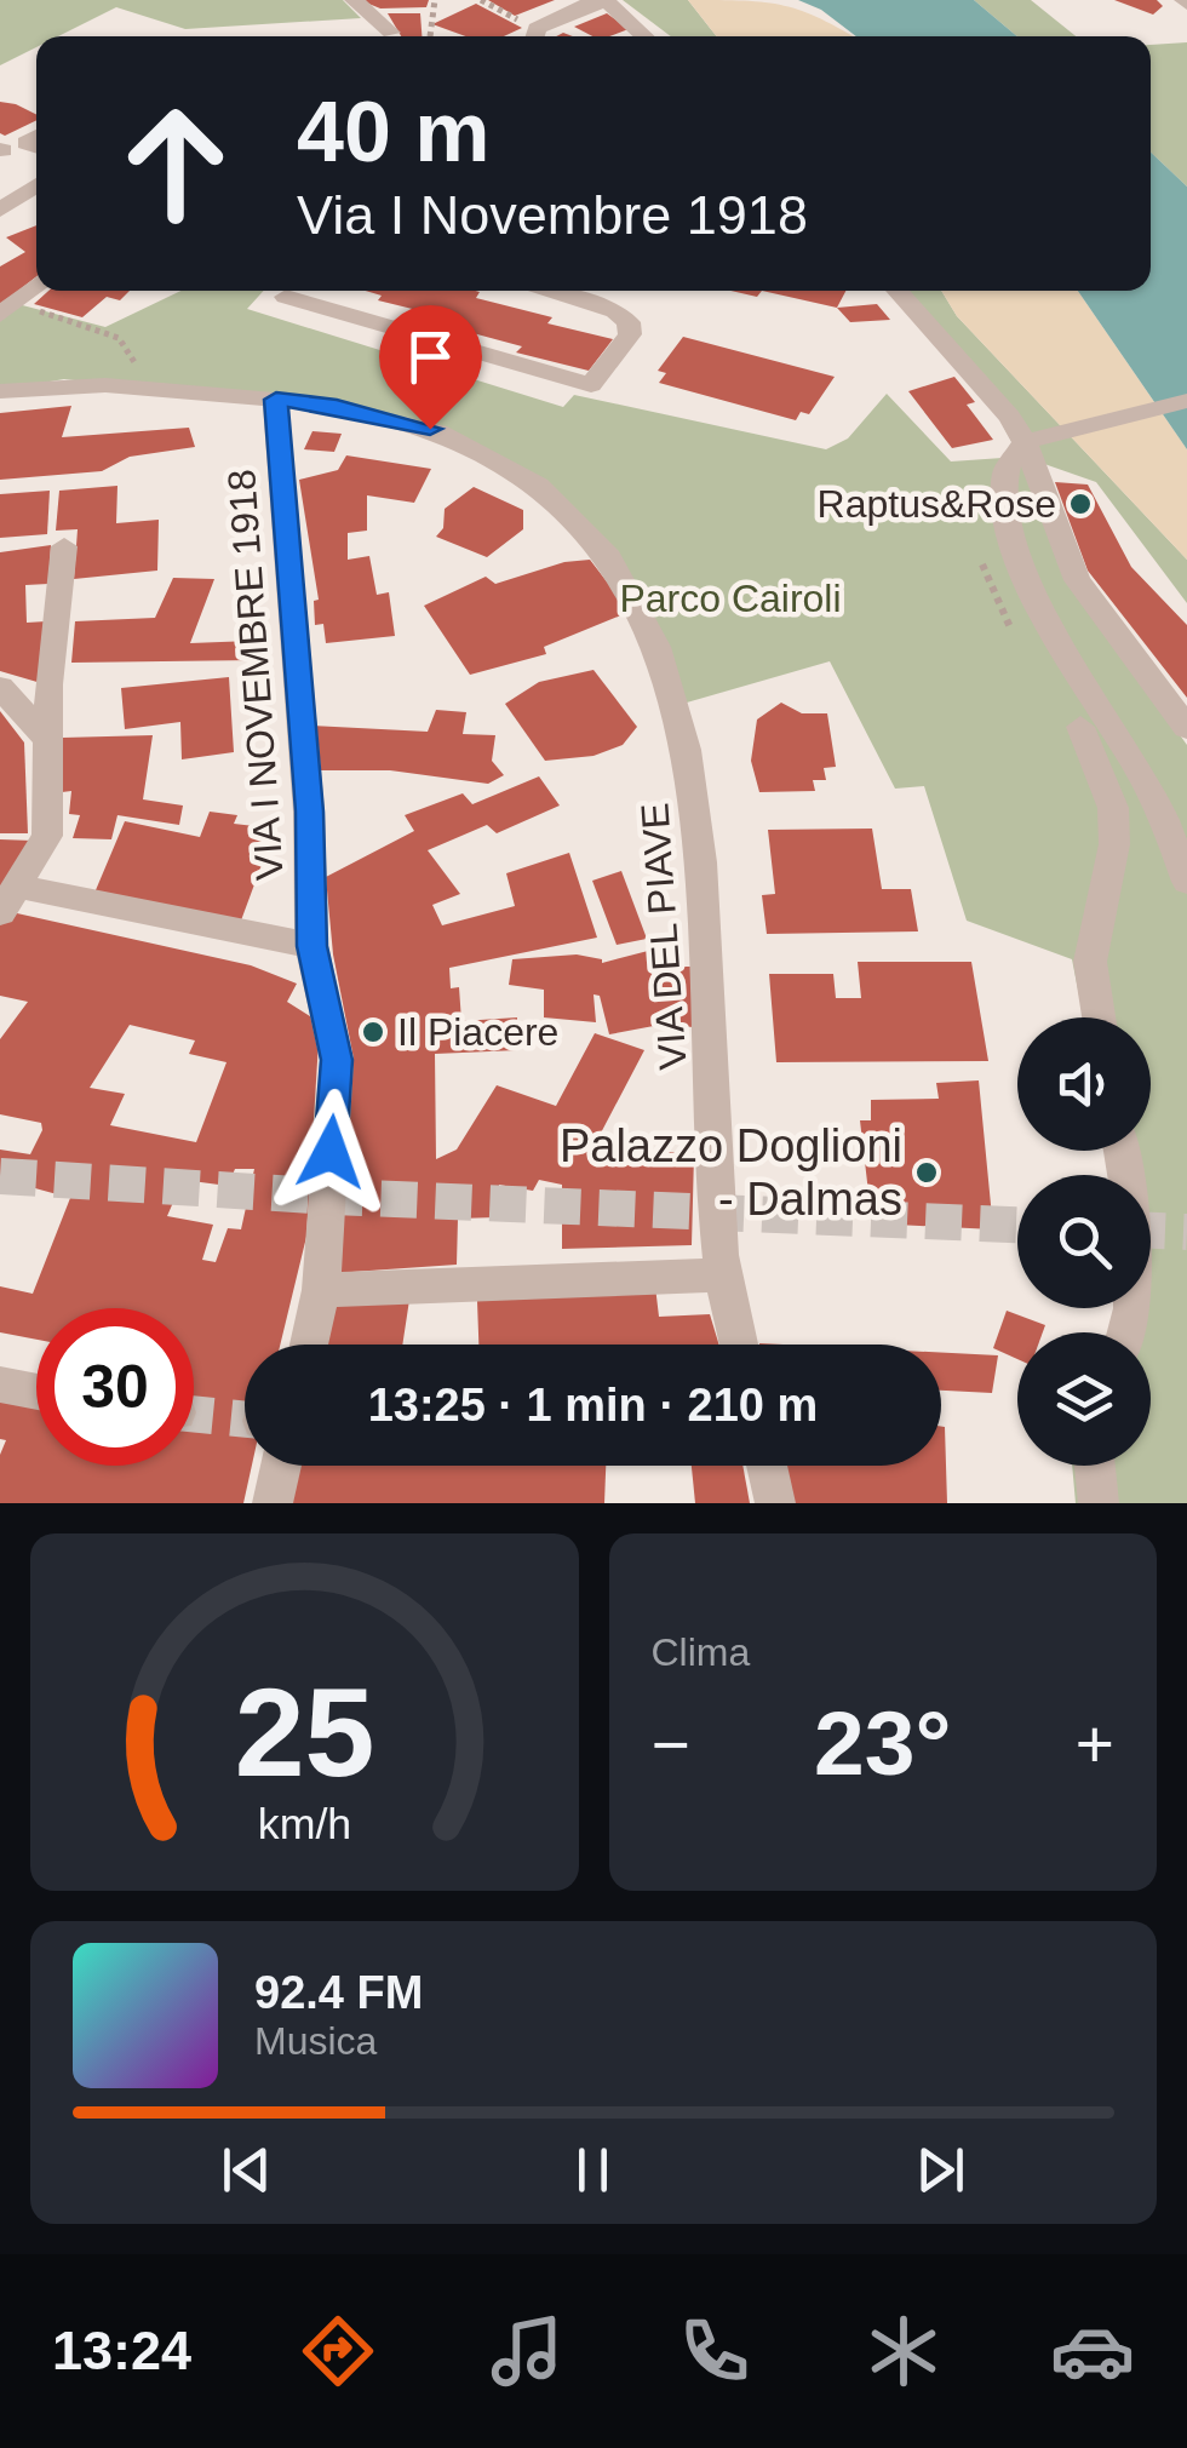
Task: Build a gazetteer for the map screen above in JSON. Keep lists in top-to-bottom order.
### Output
{
  "streets": {
    "street": ["VIA I NOVEMBRE 1918", "VIA DEL PIAVE"]
  },
  "crossings": [
    ["VIA I NOVEMBRE 1918", "VIA DEL PIAVE"]
  ],
  "parks": ["Parco Cairoli"],
  "places": ["Raptus&Rose", "Il Piacere", "Palazzo Doglioni - Dalmas"],
  "page": {
    "turn": ["40 m", "Via I Novembre 1918"],
    "limit": "30",
    "trip": "13:25 · 1 min · 210 m",
    "tile": "Clima",
    "heat": ["−", "23°", "+"],
    "song": ["92.4 FM", "Musica"],
    "tabs": "13:24",
    "gauge": ["25", "km/h"]
  }
}
